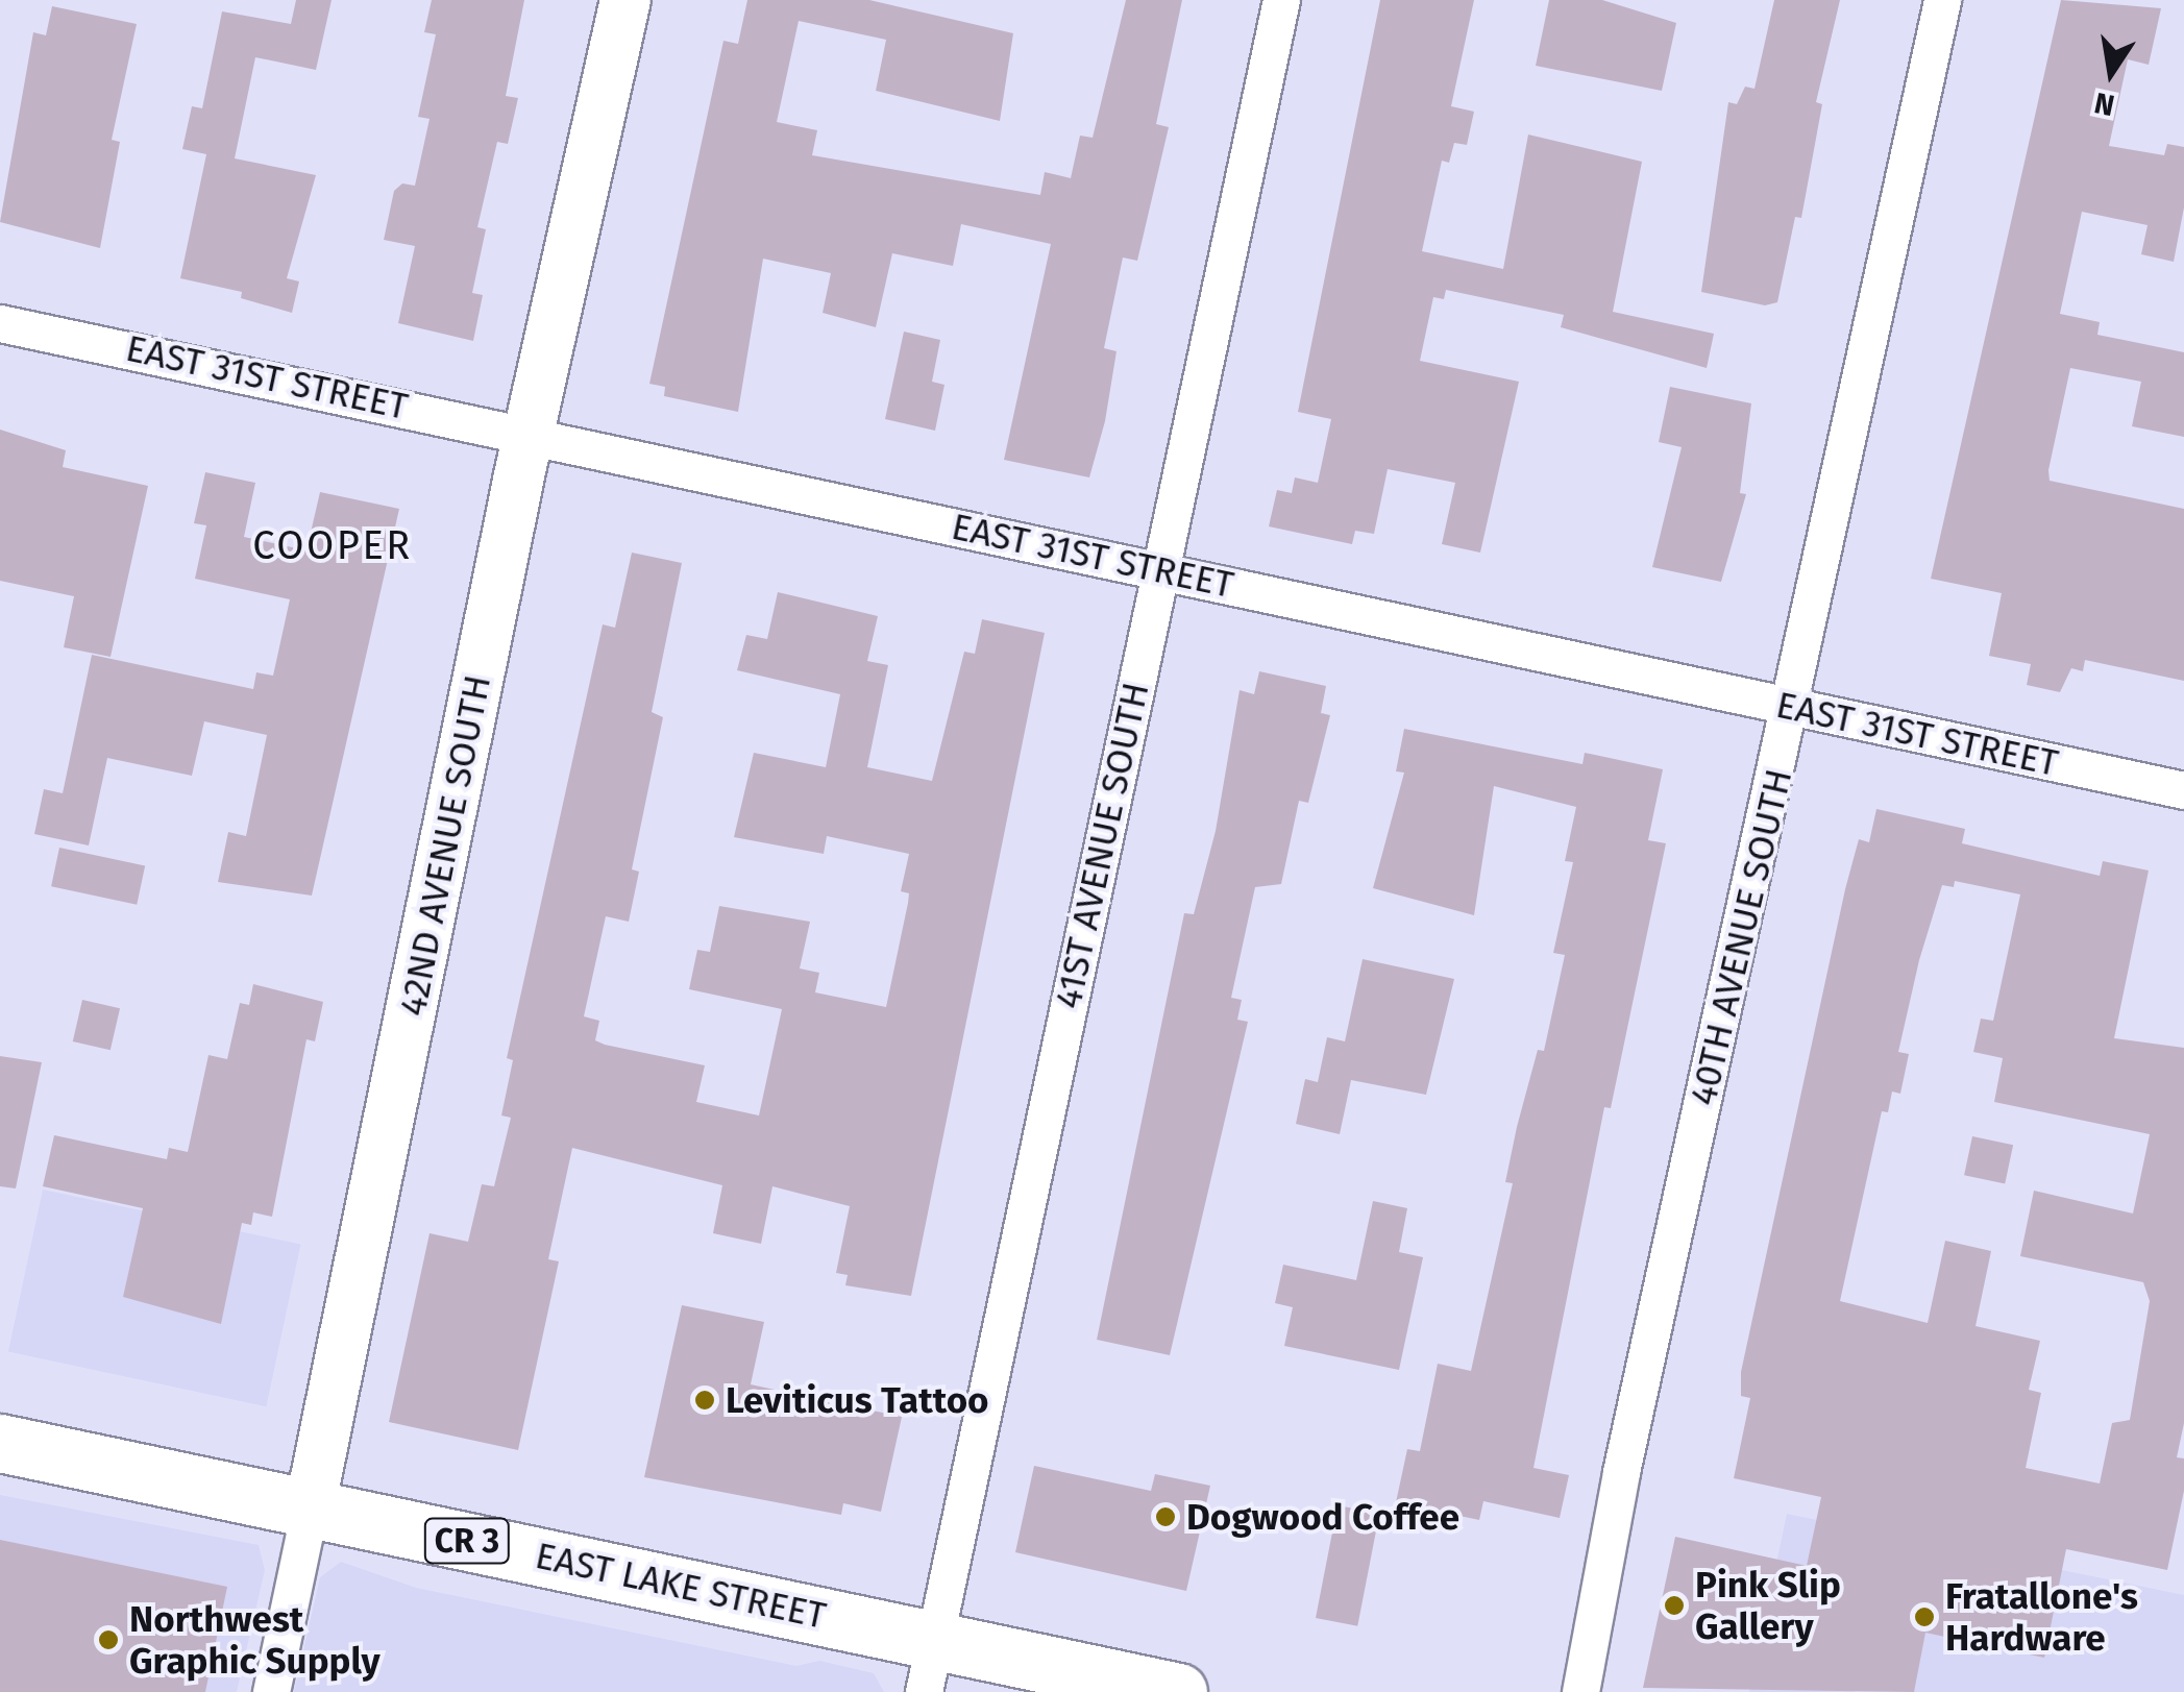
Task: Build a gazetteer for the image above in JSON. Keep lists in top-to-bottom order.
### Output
{
  "streets": {
    "main road": ["CR 3", "EAST LAKE STREET"],
    "street": [
      "EAST 31ST STREET",
      "42ND AVENUE SOUTH",
      "41ST AVENUE SOUTH",
      "40TH AVENUE SOUTH"
    ]
  },
  "crossings": [
    ["EAST 31ST STREET", "42ND AVENUE SOUTH"],
    ["EAST 31ST STREET", "41ST AVENUE SOUTH"],
    ["EAST 31ST STREET", "40TH AVENUE SOUTH"],
    ["42ND AVENUE SOUTH", "EAST LAKE STREET"],
    ["41ST AVENUE SOUTH", "EAST LAKE STREET"]
  ],
  "districts": ["COOPER"],
  "places": [
    "Leviticus Tattoo",
    "Dogwood Coffee",
    "Pink Slip Gallery",
    "Fratallone's Hardware",
    "Northwest Graphic Supply"
  ],
  "north": "bottom"
}
